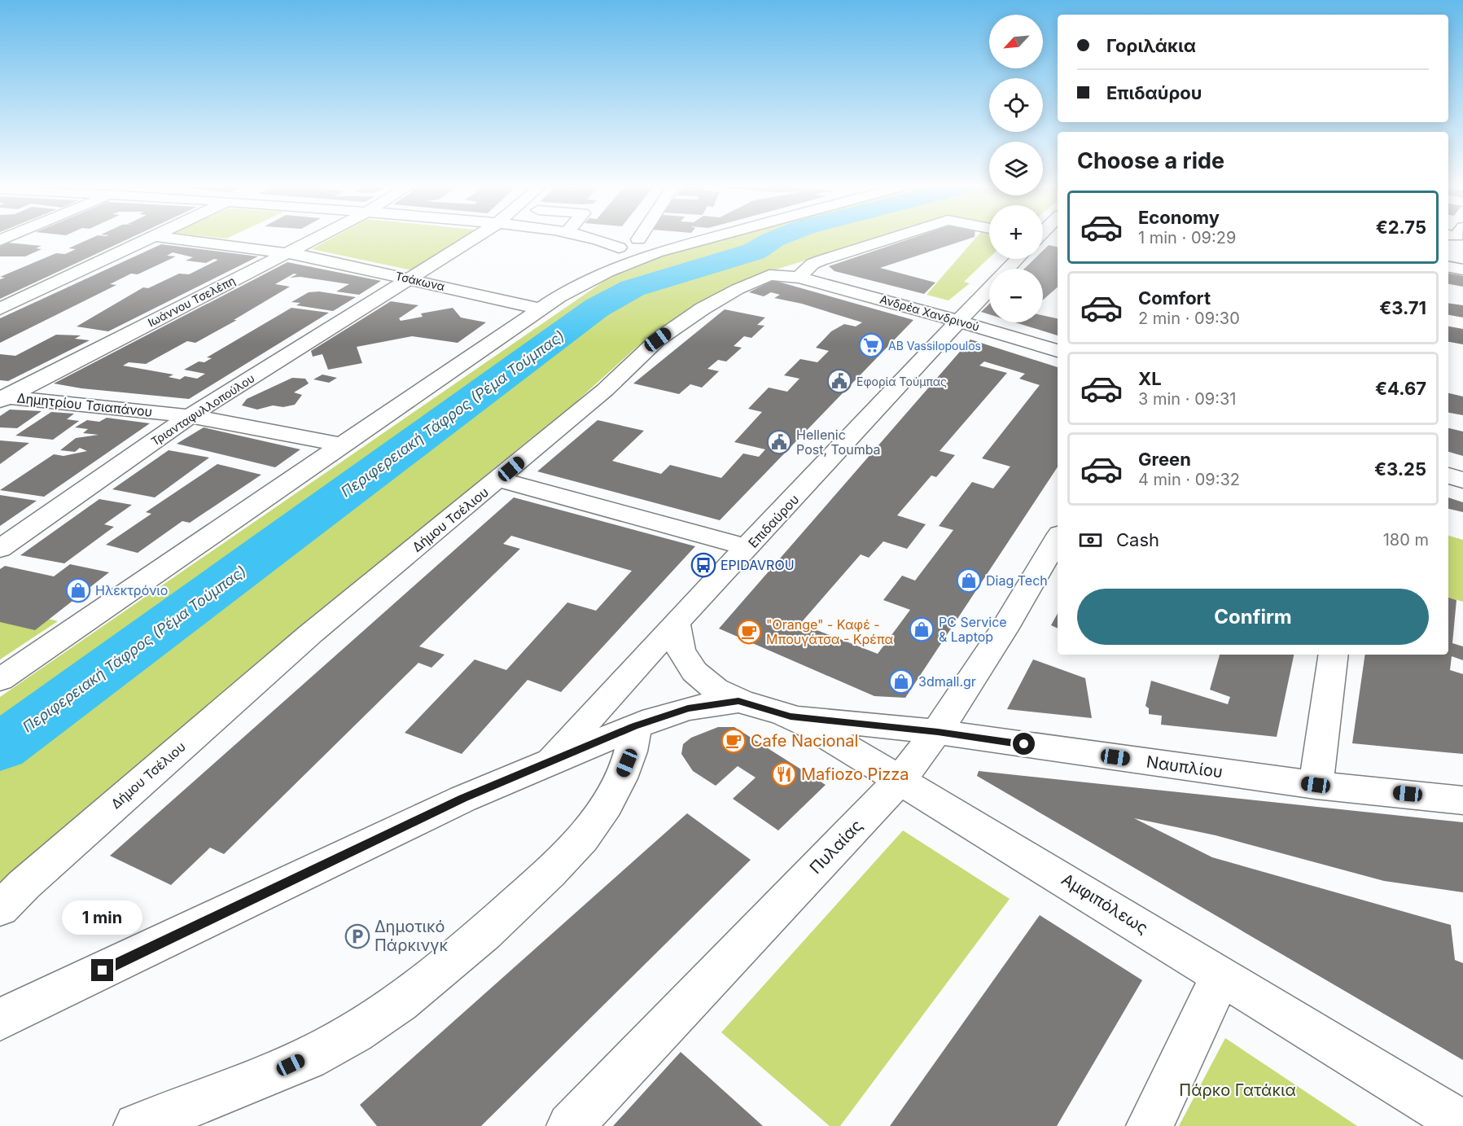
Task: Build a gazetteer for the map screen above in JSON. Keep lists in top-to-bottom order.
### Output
{
  "streets": {
    "street": [
      "Τσάκωνα",
      "Ιωάννου Τσελέπη",
      "Ανδρέα Χανδρινού",
      "Δημητρίου Τσιαπάνου",
      "Τριανταφυλλοπούλου",
      "Δήμου Τσέλιου",
      "Επιδαύρου",
      "Ναυπλίου",
      "Πυλαίας",
      "Αμφιπόλεως"
    ]
  },
  "crossings": [
    ["Τσάκωνα", "Ιωάννου Τσελέπη"],
    ["Τσάκωνα", "Τριανταφυλλοπούλου"],
    ["Ιωάννου Τσελέπη", "Δημητρίου Τσιαπάνου"],
    ["Ανδρέα Χανδρινού", "Δήμου Τσέλιου"],
    ["Ανδρέα Χανδρινού", "Επιδαύρου"],
    ["Δημητρίου Τσιαπάνου", "Τριανταφυλλοπούλου"],
    ["Επιδαύρου", "Αμφιπόλεως"],
    ["Ναυπλίου", "Πυλαίας"],
    ["Ναυπλίου", "Αμφιπόλεως"],
    ["Πυλαίας", "Αμφιπόλεως"]
  ],
  "water": ["Περιφερειακή Τάφρος (Ρέμα Τούμπας)"],
  "parks": ["Πάρκο Γατάκια"],
  "places": {
    "supermarket": ["AB Vassilopoulos"],
    "public building": ["Εφορία Τούμπας", "Hellenic Post, Toumba"],
    "bus stop": ["EPIDAVROU"],
    "shop": [
      "Diag Tech",
      "Ηλεκτρόνιο",
      "PC Service & Laptop",
      "3dmall.gr"
    ],
    "cafe": ["\"Orange\" - Καφέ - Μπουγάτσα - Κρέπα", "Cafe Nacional"],
    "restaurant": ["Mafiozo Pizza"],
    "parking": ["Δημοτικό Πάρκινγκ"]
  },
  "north": "bottom left",
  "page": {
    "map_buttons": ["+", "−"],
    "banner": ["Γοριλάκια", "Επιδαύρου"],
    "heading": "Choose a ride",
    "list": [
      {
        "name": "Economy",
        "note": "1 min · 09:29",
        "value": "€2.75"
      },
      {
        "name": "Comfort",
        "note": "2 min · 09:30",
        "value": "€3.71"
      },
      {
        "name": "XL",
        "note": "3 min · 09:31",
        "value": "€4.67"
      },
      {
        "name": "Green",
        "note": "4 min · 09:32",
        "value": "€3.25"
      }
    ],
    "pay": ["Cash", "180 m"],
    "buttons": "Confirm",
    "bubble": "1 min"
  }
}
